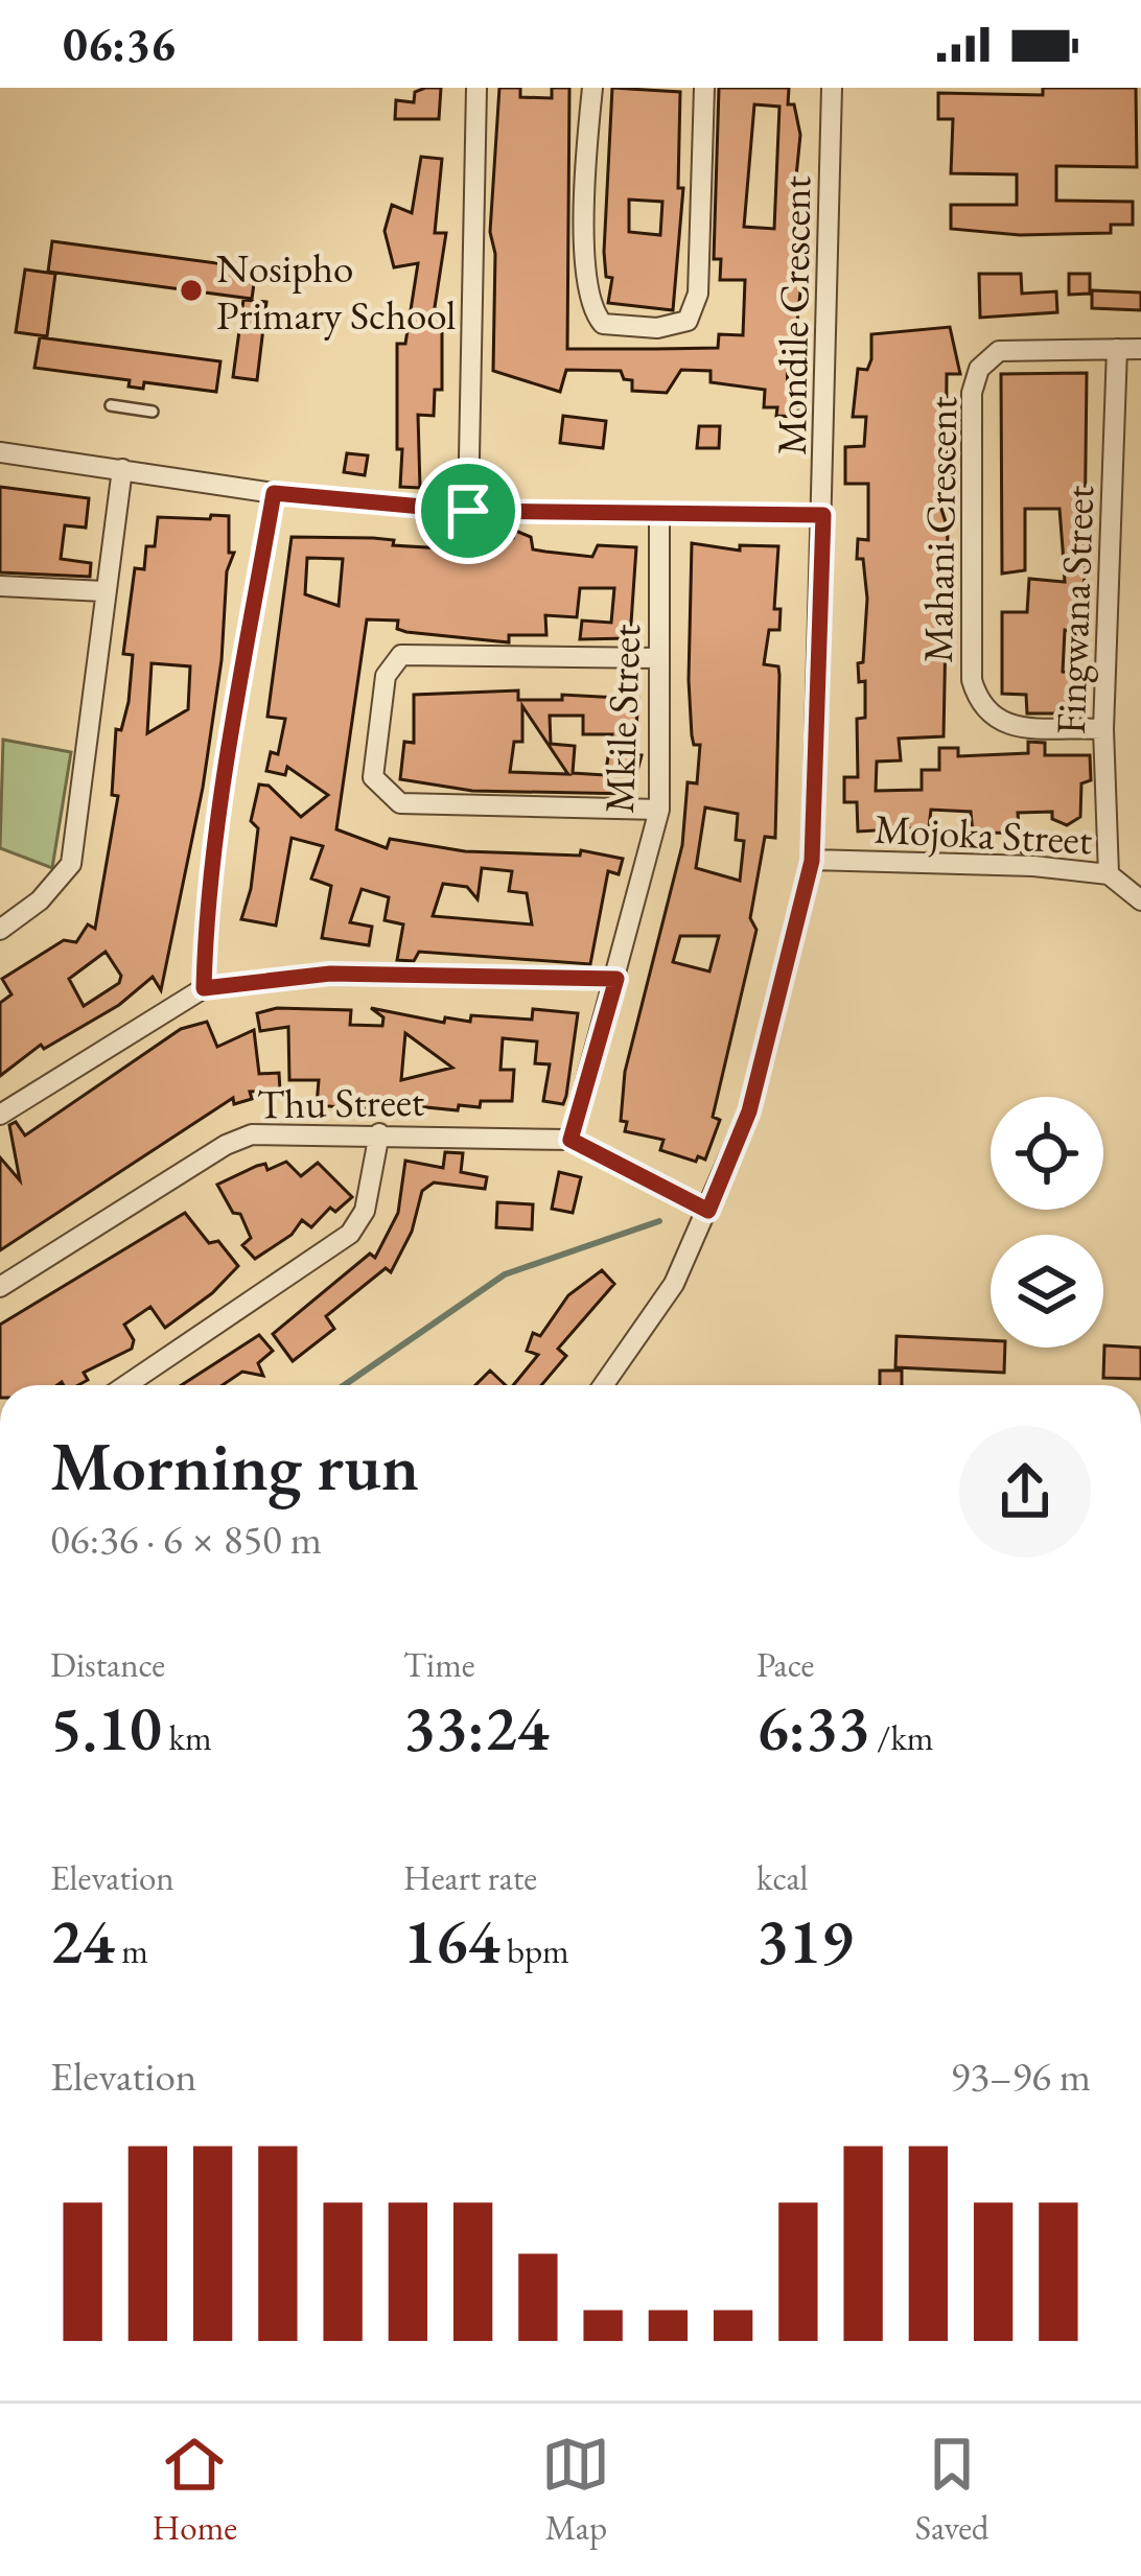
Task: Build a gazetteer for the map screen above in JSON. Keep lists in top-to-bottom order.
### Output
{
  "streets": {
    "street": [
      "Mondile Crescent",
      "Mahani Crescent",
      "Fingwana Street",
      "Mkile Street",
      "Mojoka Street",
      "Thu Street"
    ]
  },
  "crossings": [
    ["Mondile Crescent", "Mojoka Street"],
    ["Mondile Crescent", "Thu Street"],
    ["Mahani Crescent", "Fingwana Street"],
    ["Fingwana Street", "Mojoka Street"],
    ["Mkile Street", "Thu Street"]
  ],
  "places": ["Nosipho Primary School"],
  "page": {
    "status": "06:36",
    "heading": ["Morning run", "06:36 · 6 × 850 m"],
    "stats": [
      ["Distance", "5.10 km"],
      ["Time", "33:24"],
      ["Pace", "6:33 /km"],
      ["Elevation", "24 m"],
      ["Heart rate", "164 bpm"],
      ["kcal", "319"]
    ],
    "chart": ["Elevation", "93–96 m"],
    "tabs": ["Home", "Map", "Saved"]
  }
}
